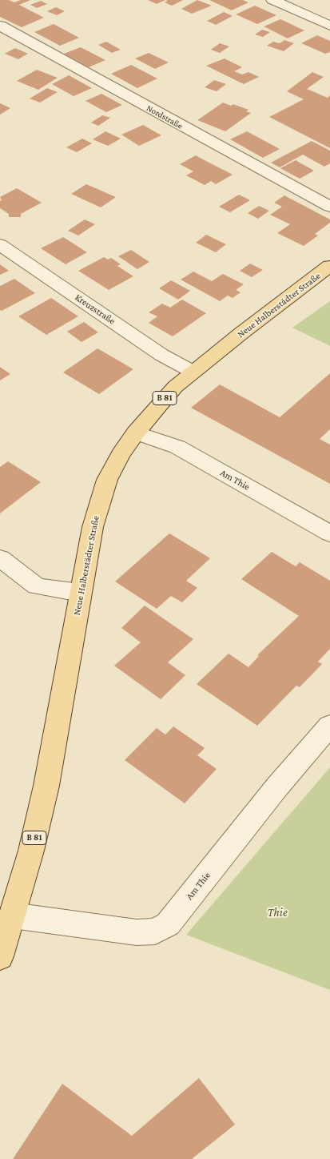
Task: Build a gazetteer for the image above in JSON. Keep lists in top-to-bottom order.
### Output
{
  "streets": {
    "main road": ["Neue Halberstädter Straße", "B 81"],
    "street": ["Nordstraße", "Kreuzstraße", "Am Thie"]
  },
  "crossings": [
    ["Neue Halberstädter Straße", "Kreuzstraße"],
    ["Neue Halberstädter Straße", "Am Thie"]
  ],
  "parks": ["Thie"]
}
